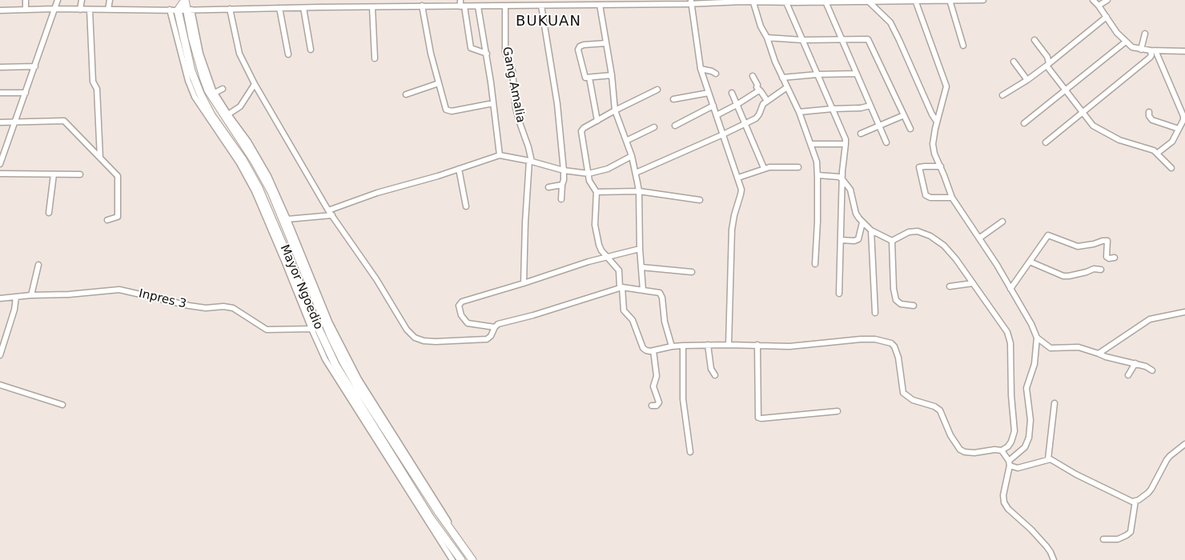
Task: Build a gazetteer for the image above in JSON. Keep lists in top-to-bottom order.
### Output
{
  "streets": {
    "street": ["Gang Amalia", "Mayor Ngoedio", "Inpres 3"]
  },
  "crossings": [
    ["Mayor Ngoedio", "Inpres 3"]
  ],
  "districts": ["BUKUAN"]
}
